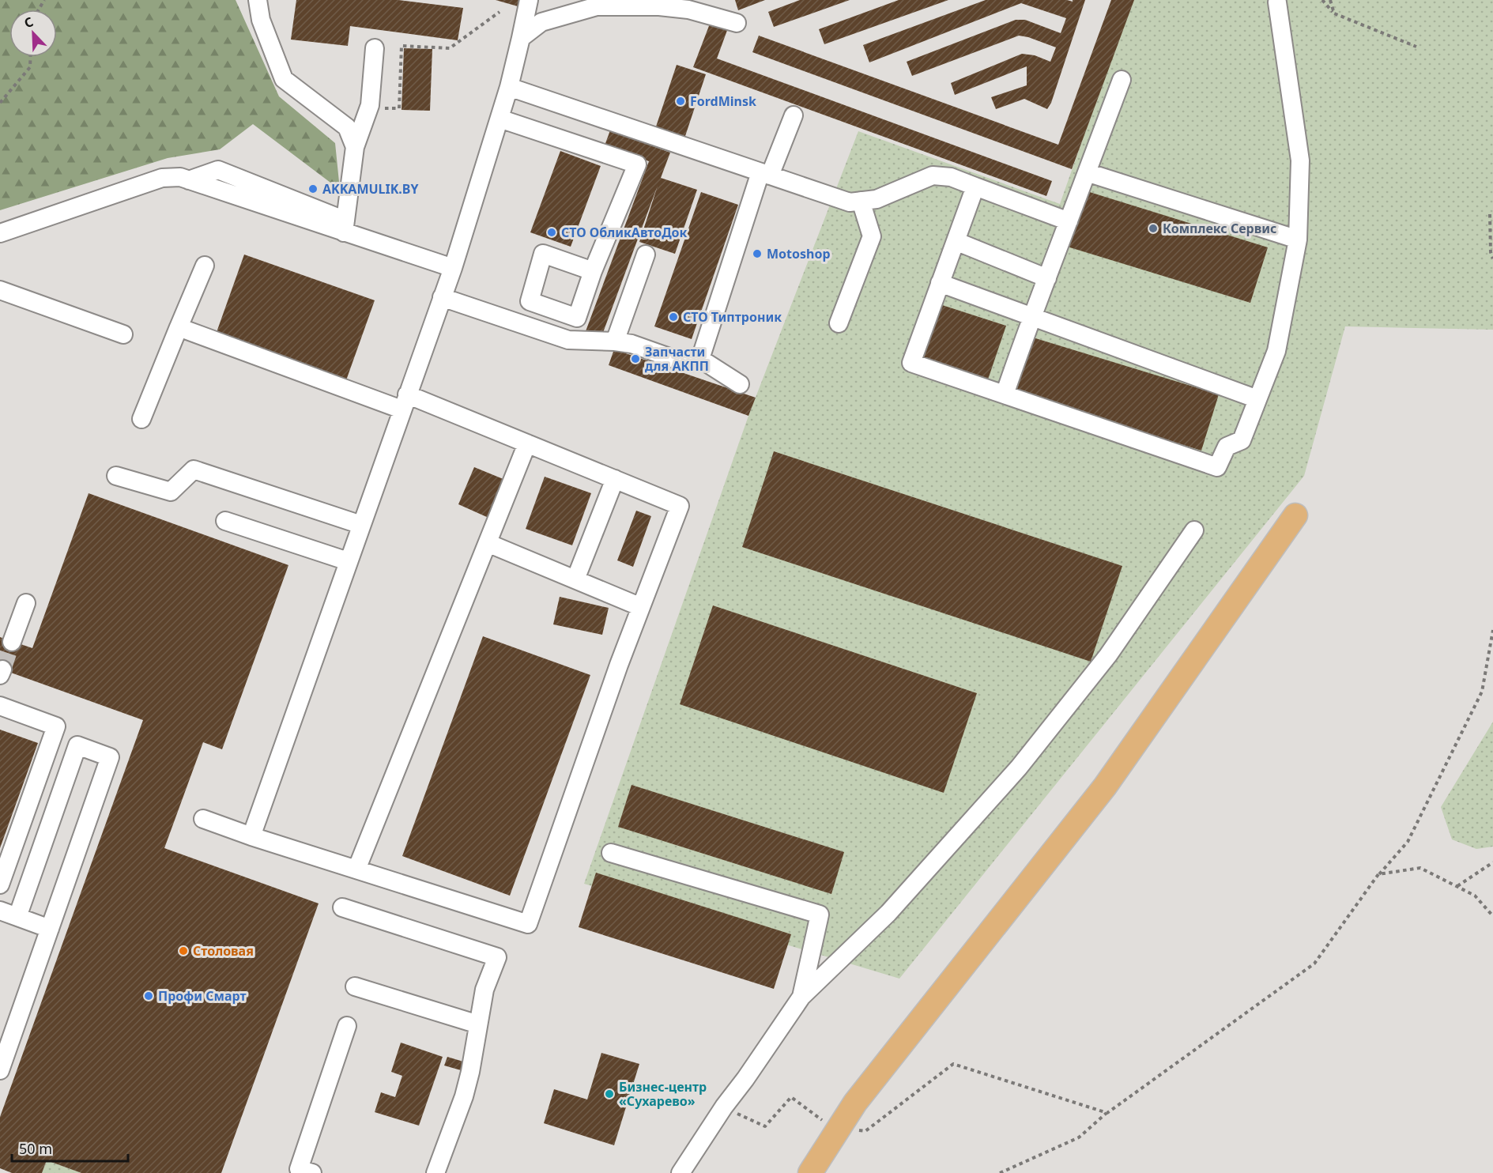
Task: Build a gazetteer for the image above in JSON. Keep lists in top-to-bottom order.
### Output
{
  "places": [
    "FordMinsk",
    "AKKAMULIK.BY",
    "Комплекс Сервис",
    "СТО ОбликАвтоДок",
    "Motoshop",
    "СТО Типтроник",
    "Запчасти для АКПП",
    "Столовая",
    "Профи Смарт",
    "Бизнес-центр «Сухарево»"
  ],
  "scale_bar": "50 m",
  "north": "top left"
}
